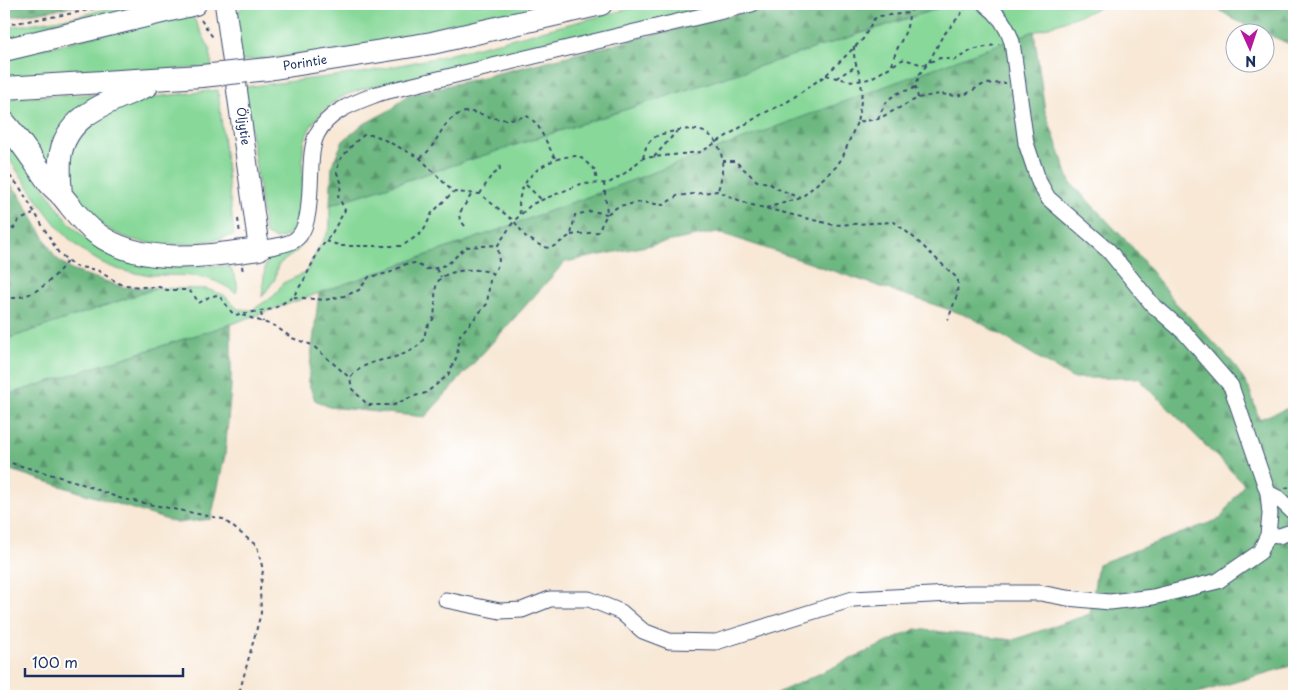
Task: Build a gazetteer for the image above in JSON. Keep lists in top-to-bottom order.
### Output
{
  "streets": {
    "highway": ["Porintie"],
    "main road": ["Öljytie"]
  },
  "scale_bar": "100 m",
  "north": "bottom"
}
